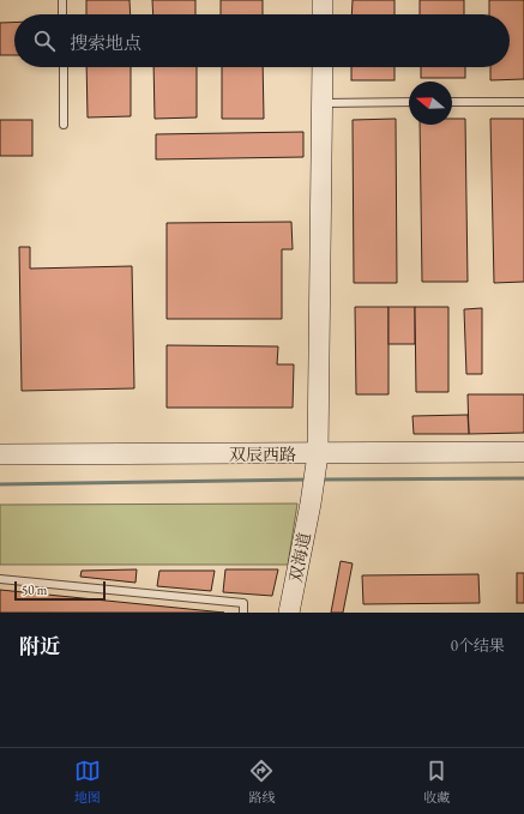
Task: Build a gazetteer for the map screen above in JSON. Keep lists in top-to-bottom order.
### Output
{
  "streets": {
    "street": ["双辰西路", "双海道"]
  },
  "crossings": [
    ["双辰西路", "双海道"]
  ],
  "scale_bar": "50 m",
  "north": "left",
  "page": {
    "search": "搜索地点",
    "scale": "50 m",
    "heading": ["附近", "0个结果"],
    "nav": ["地图", "路线", "收藏"]
  }
}
